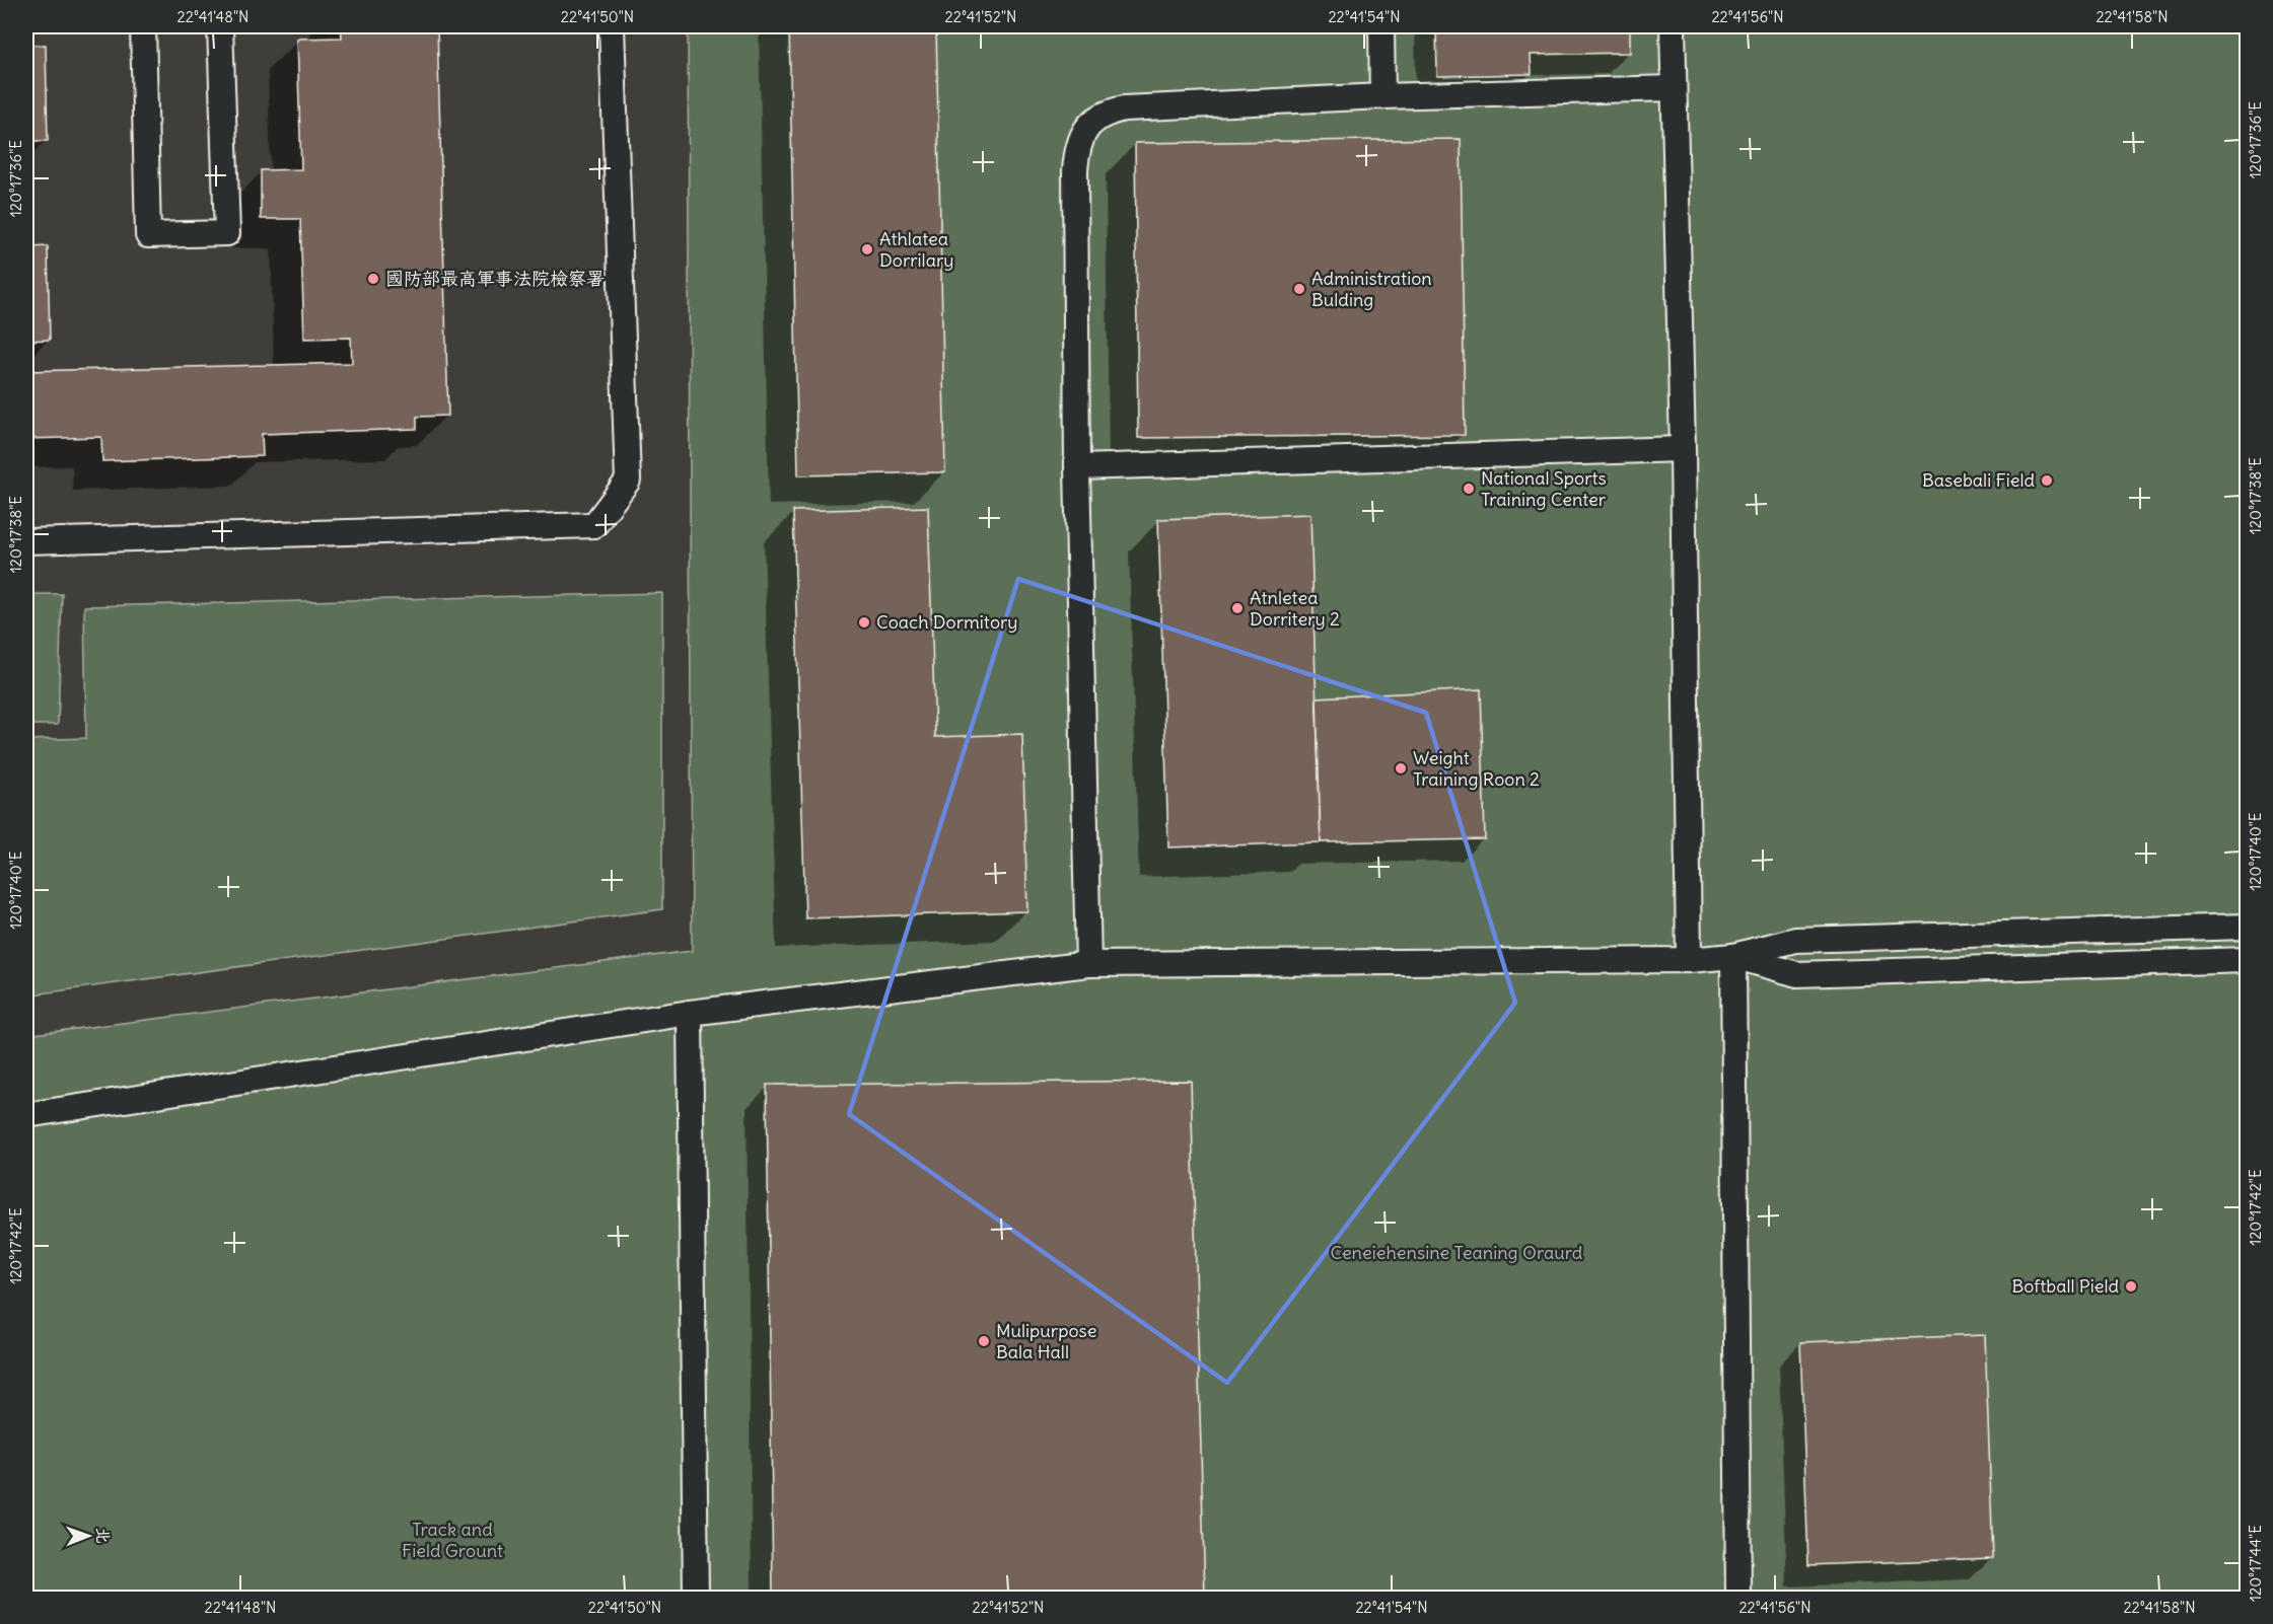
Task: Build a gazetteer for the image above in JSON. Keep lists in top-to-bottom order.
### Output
{
  "parks": ["Ceneiehensine Teaning Oraurd", "Track and Field Grount"],
  "places": [
    "Athlatea Dorrilary",
    "國防部最高軍事法院檢察署",
    "Administration Bulding",
    "Basebali Field",
    "National Sports Training Center",
    "Atnletea Dorritery 2",
    "Coach Dormitory",
    "Weight Training Roon 2",
    "Boftball Pield",
    "Mulipurpose Bala Hall"
  ],
  "north": "right",
  "coordinates": [
    "22°41'48\"N",
    "22°41'50\"N",
    "22°41'52\"N",
    "22°41'54\"N",
    "22°41'56\"N",
    "22°41'58\"N",
    "120°17'36\"E",
    "120°17'38\"E",
    "120°17'40\"E",
    "120°17'42\"E",
    "120°17'44\"E"
  ]
}
